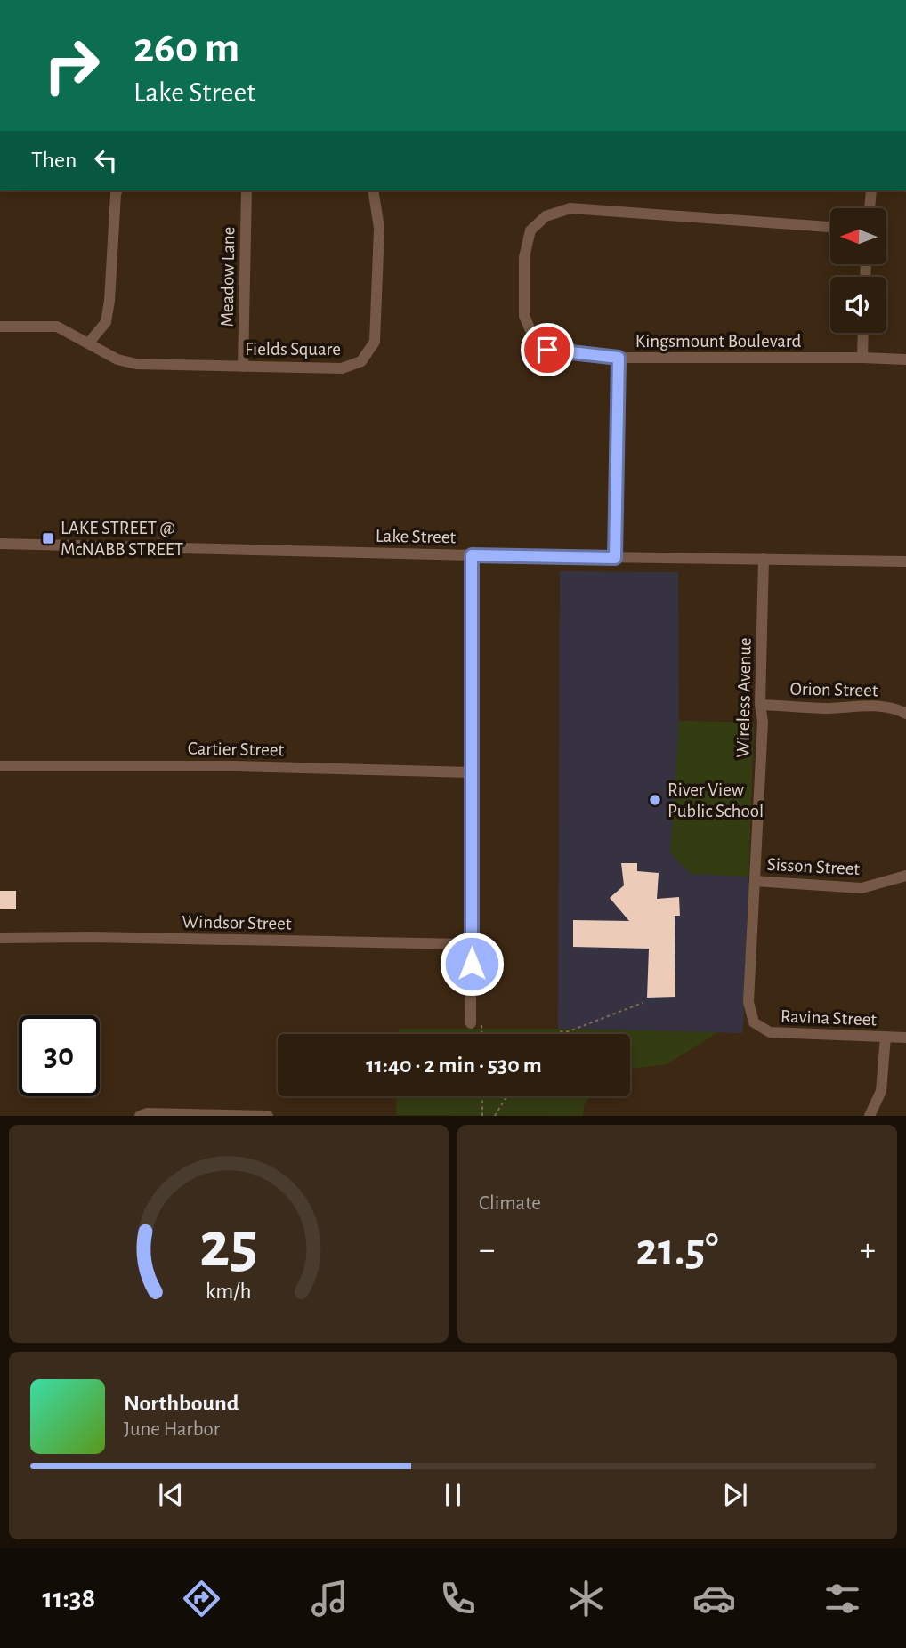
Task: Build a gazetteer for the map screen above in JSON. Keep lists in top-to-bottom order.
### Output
{
  "streets": {
    "street": [
      "Meadow Lane",
      "Kingsmount Boulevard",
      "Fields Square",
      "Lake Street",
      "Orion Street",
      "Wireless Avenue",
      "Cartier Street",
      "Sisson Street",
      "Windsor Street",
      "Ravina Street"
    ]
  },
  "crossings": [
    ["Meadow Lane", "Fields Square"],
    ["Kingsmount Boulevard", "Lake Street"],
    ["Lake Street", "Wireless Avenue"],
    ["Orion Street", "Wireless Avenue"],
    ["Wireless Avenue", "Sisson Street"],
    ["Wireless Avenue", "Ravina Street"]
  ],
  "places": {
    "transit": ["LAKE STREET @ McNABB STREET"],
    "other": ["River View Public School"]
  },
  "north": "left",
  "page": {
    "turn": ["260 m", "Lake Street"],
    "then": "Then",
    "limit": "30",
    "trip": "11:40 · 2 min · 530 m",
    "tile": "Climate",
    "heat": ["−", "21.5°", "+"],
    "song": ["Northbound", "June Harbor"],
    "tabs": "11:38",
    "gauge": ["25", "km/h"]
  }
}
